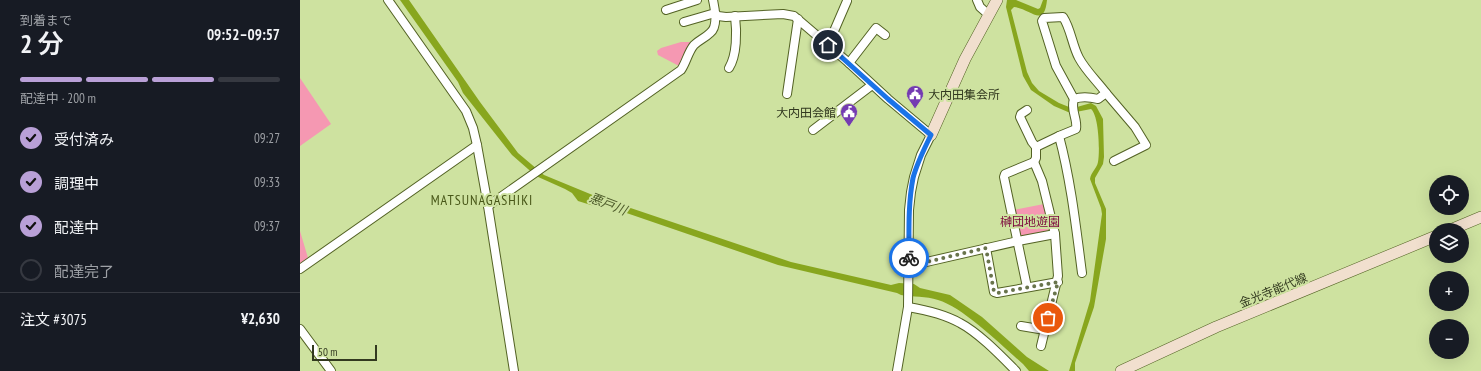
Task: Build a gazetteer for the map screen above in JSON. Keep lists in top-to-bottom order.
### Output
{
  "streets": {
    "main road": ["金光寺能代線"]
  },
  "districts": ["MATSUNAGASHIKI"],
  "water": ["悪戸川"],
  "parks": ["榊団地遊園"],
  "places": {
    "public building": ["大内田集会所", "大内田会館"]
  },
  "scale_bar": "50 m",
  "page": {
    "heading": ["2 分", "到着まで", "09:52–09:57"],
    "panel": ["注文 #3075", "¥2,630"],
    "bar": "配達中 · 200 m",
    "list": [
      ["受付済み", "09:27"],
      ["調理中", "09:33"],
      ["配達中", "09:37"],
      "配達完了"
    ],
    "map_buttons": ["+", "−"],
    "scale": "50 m"
  }
}
